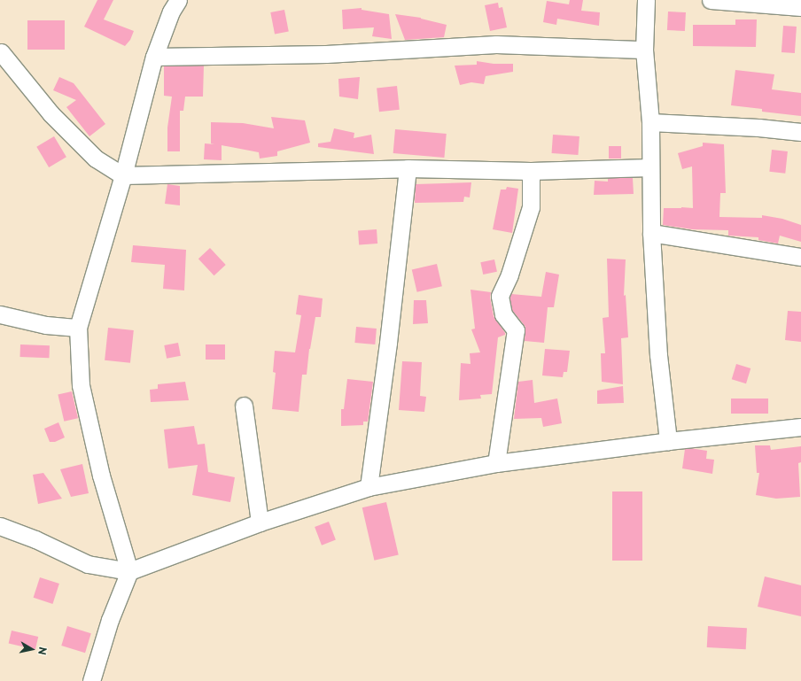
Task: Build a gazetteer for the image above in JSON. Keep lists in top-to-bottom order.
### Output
{
  "north": "right"
}
